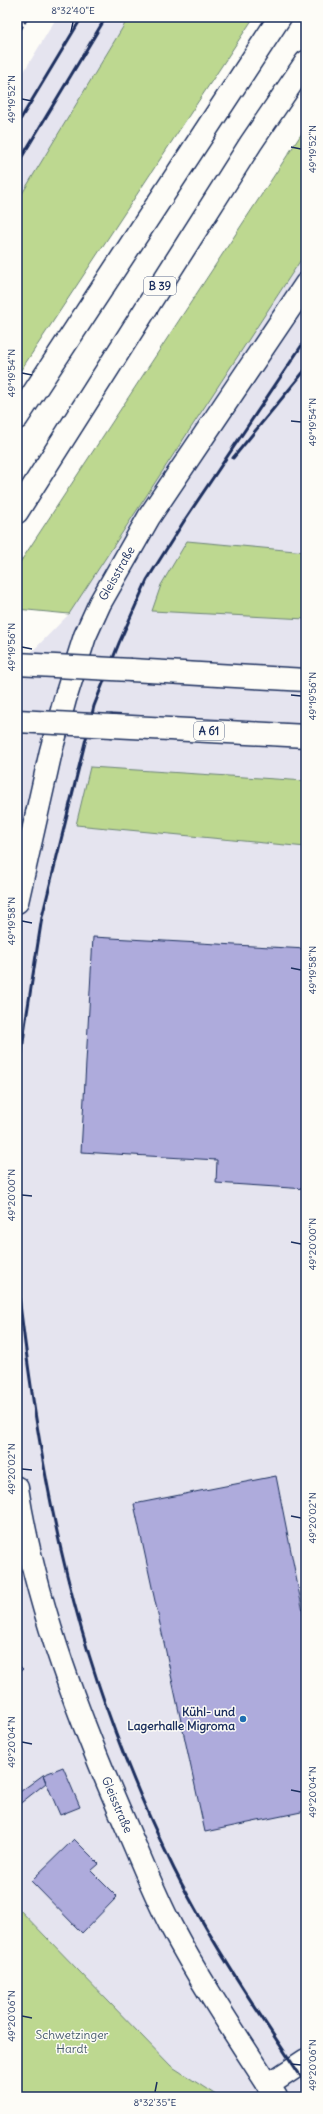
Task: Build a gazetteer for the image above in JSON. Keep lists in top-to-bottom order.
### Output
{
  "streets": {
    "main road": ["B 39", "Gleisstraße", "A 61"]
  },
  "parks": ["Schwetzinger Hardt"],
  "places": ["Kühl- und Lagerhalle Migroma"],
  "coordinates": [
    "8°32'40\"E",
    "49°19'52\"N",
    "49°19'54\"N",
    "49°19'56\"N",
    "49°19'58\"N",
    "49°20'00\"N",
    "49°20'02\"N",
    "49°20'04\"N",
    "49°20'06\"N",
    "8°32'35\"E"
  ]
}
